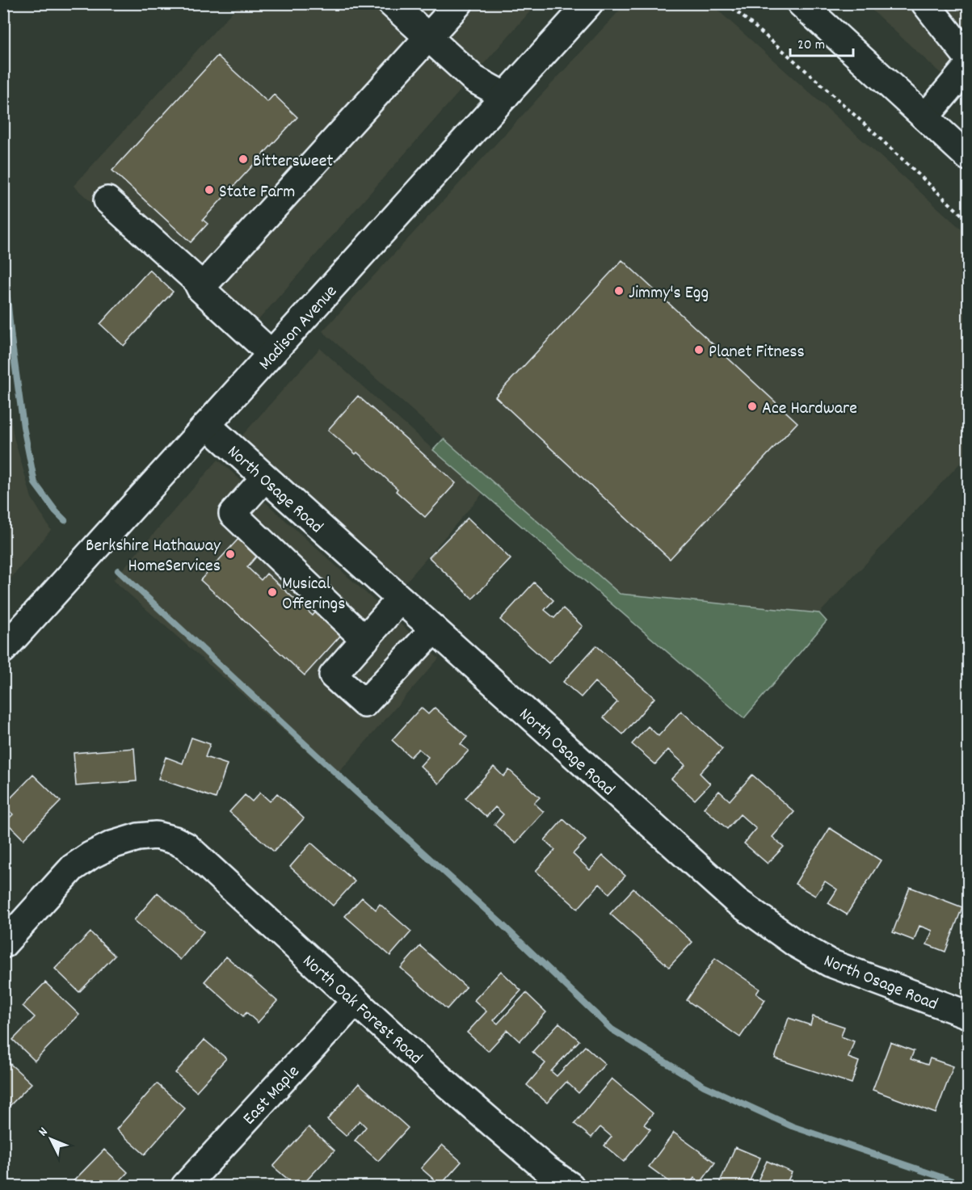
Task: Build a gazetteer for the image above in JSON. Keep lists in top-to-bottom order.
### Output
{
  "streets": {
    "street": [
      "Madison Avenue",
      "North Osage Road",
      "North Oak Forest Road",
      "East Maple"
    ]
  },
  "crossings": [
    ["Madison Avenue", "North Osage Road"],
    ["North Oak Forest Road", "East Maple"]
  ],
  "places": [
    "Bittersweet",
    "State Farm",
    "Jimmy's Egg",
    "Planet Fitness",
    "Ace Hardware",
    "Berkshire Hathaway HomeServices",
    "Musical Offerings"
  ],
  "scale_bar": "20 m",
  "north": "top left"
}
